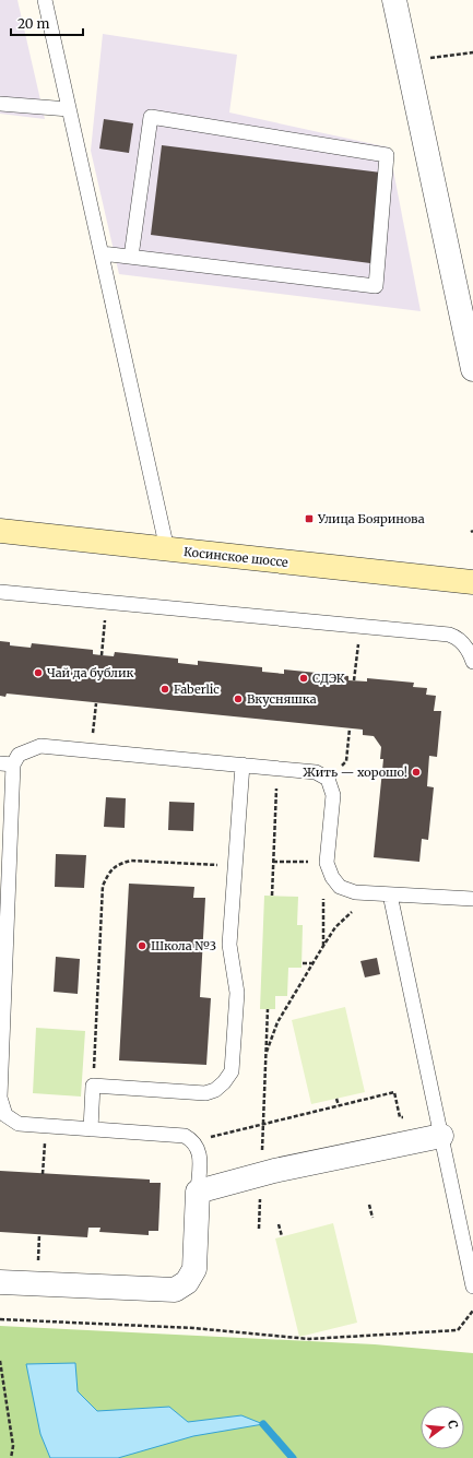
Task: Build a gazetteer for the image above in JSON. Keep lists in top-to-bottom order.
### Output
{
  "streets": {
    "main road": ["Косинское шоссе"]
  },
  "places": {
    "transit": ["Улица Бояринова"],
    "other": [
      "Чай да бублик",
      "СДЭК",
      "Faberlic",
      "Вкусняшка",
      "Жить — хорошо!",
      "Школа №3"
    ]
  },
  "scale_bar": "20 m",
  "north": "right"
}
